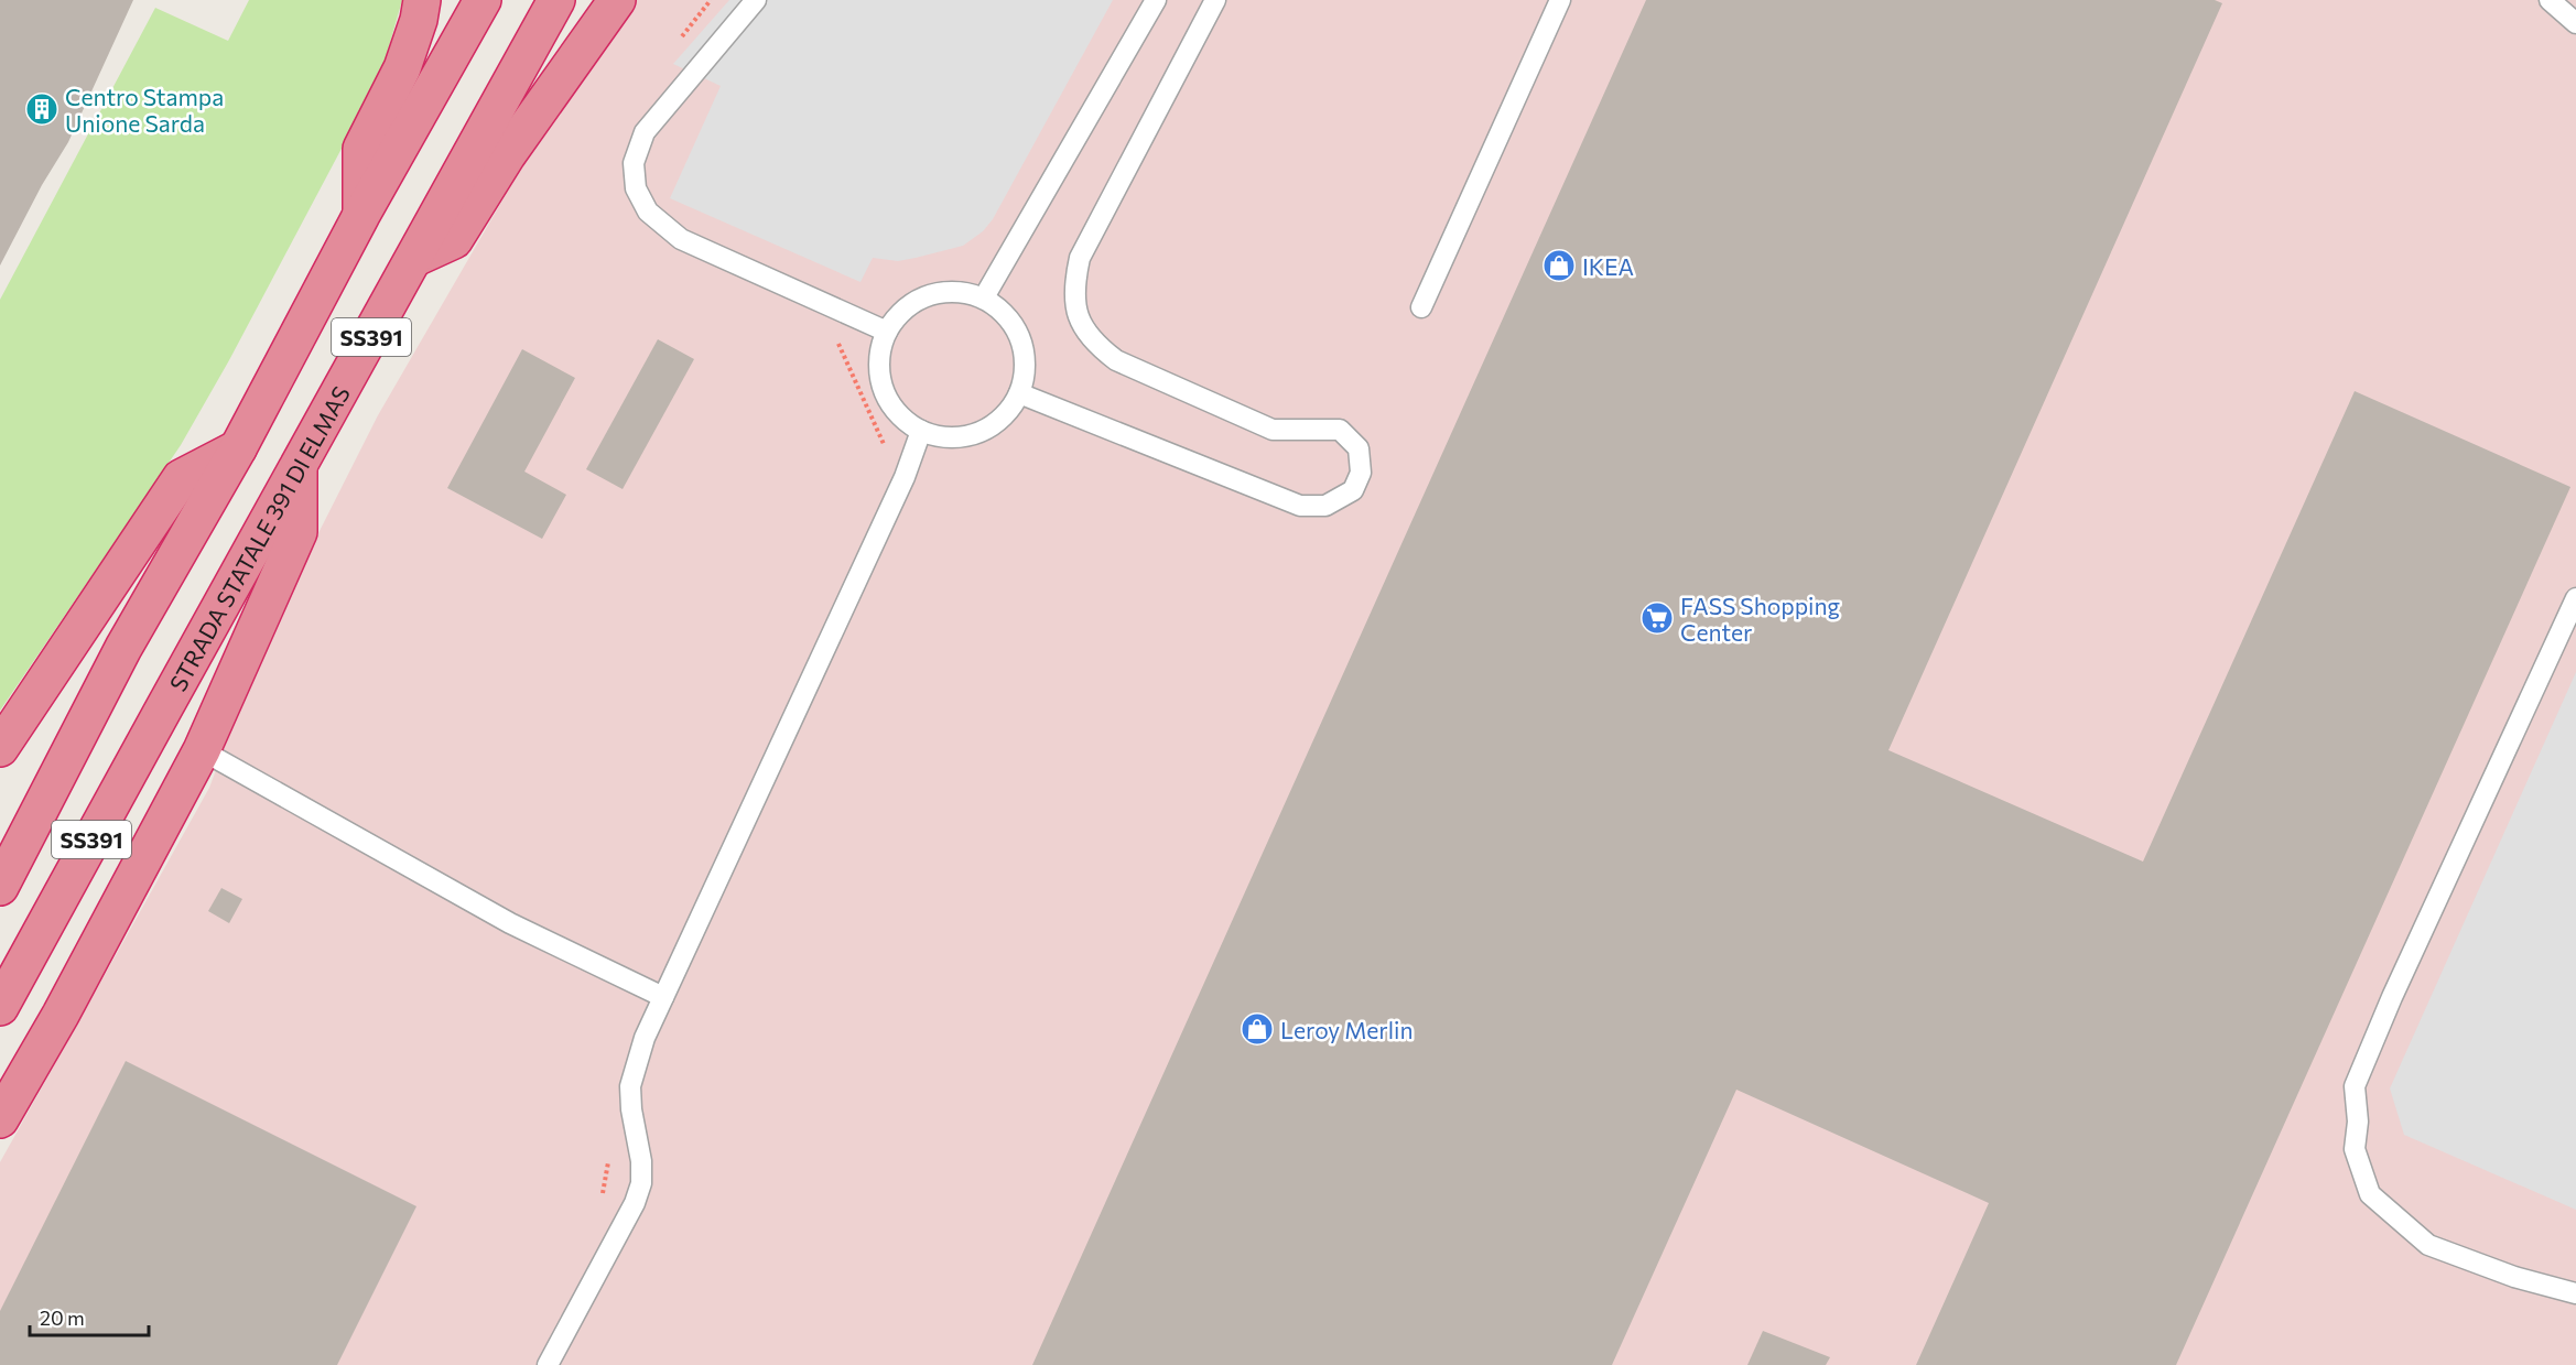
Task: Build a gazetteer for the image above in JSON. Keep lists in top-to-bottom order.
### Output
{
  "streets": {
    "highway": ["SS391", "STRADA STATALE 391 DI ELMAS"]
  },
  "places": {
    "building": ["Centro Stampa Unione Sarda"],
    "shop": ["IKEA", "Leroy Merlin"],
    "supermarket": ["FASS Shopping Center"]
  },
  "scale_bar": "20 m"
}
